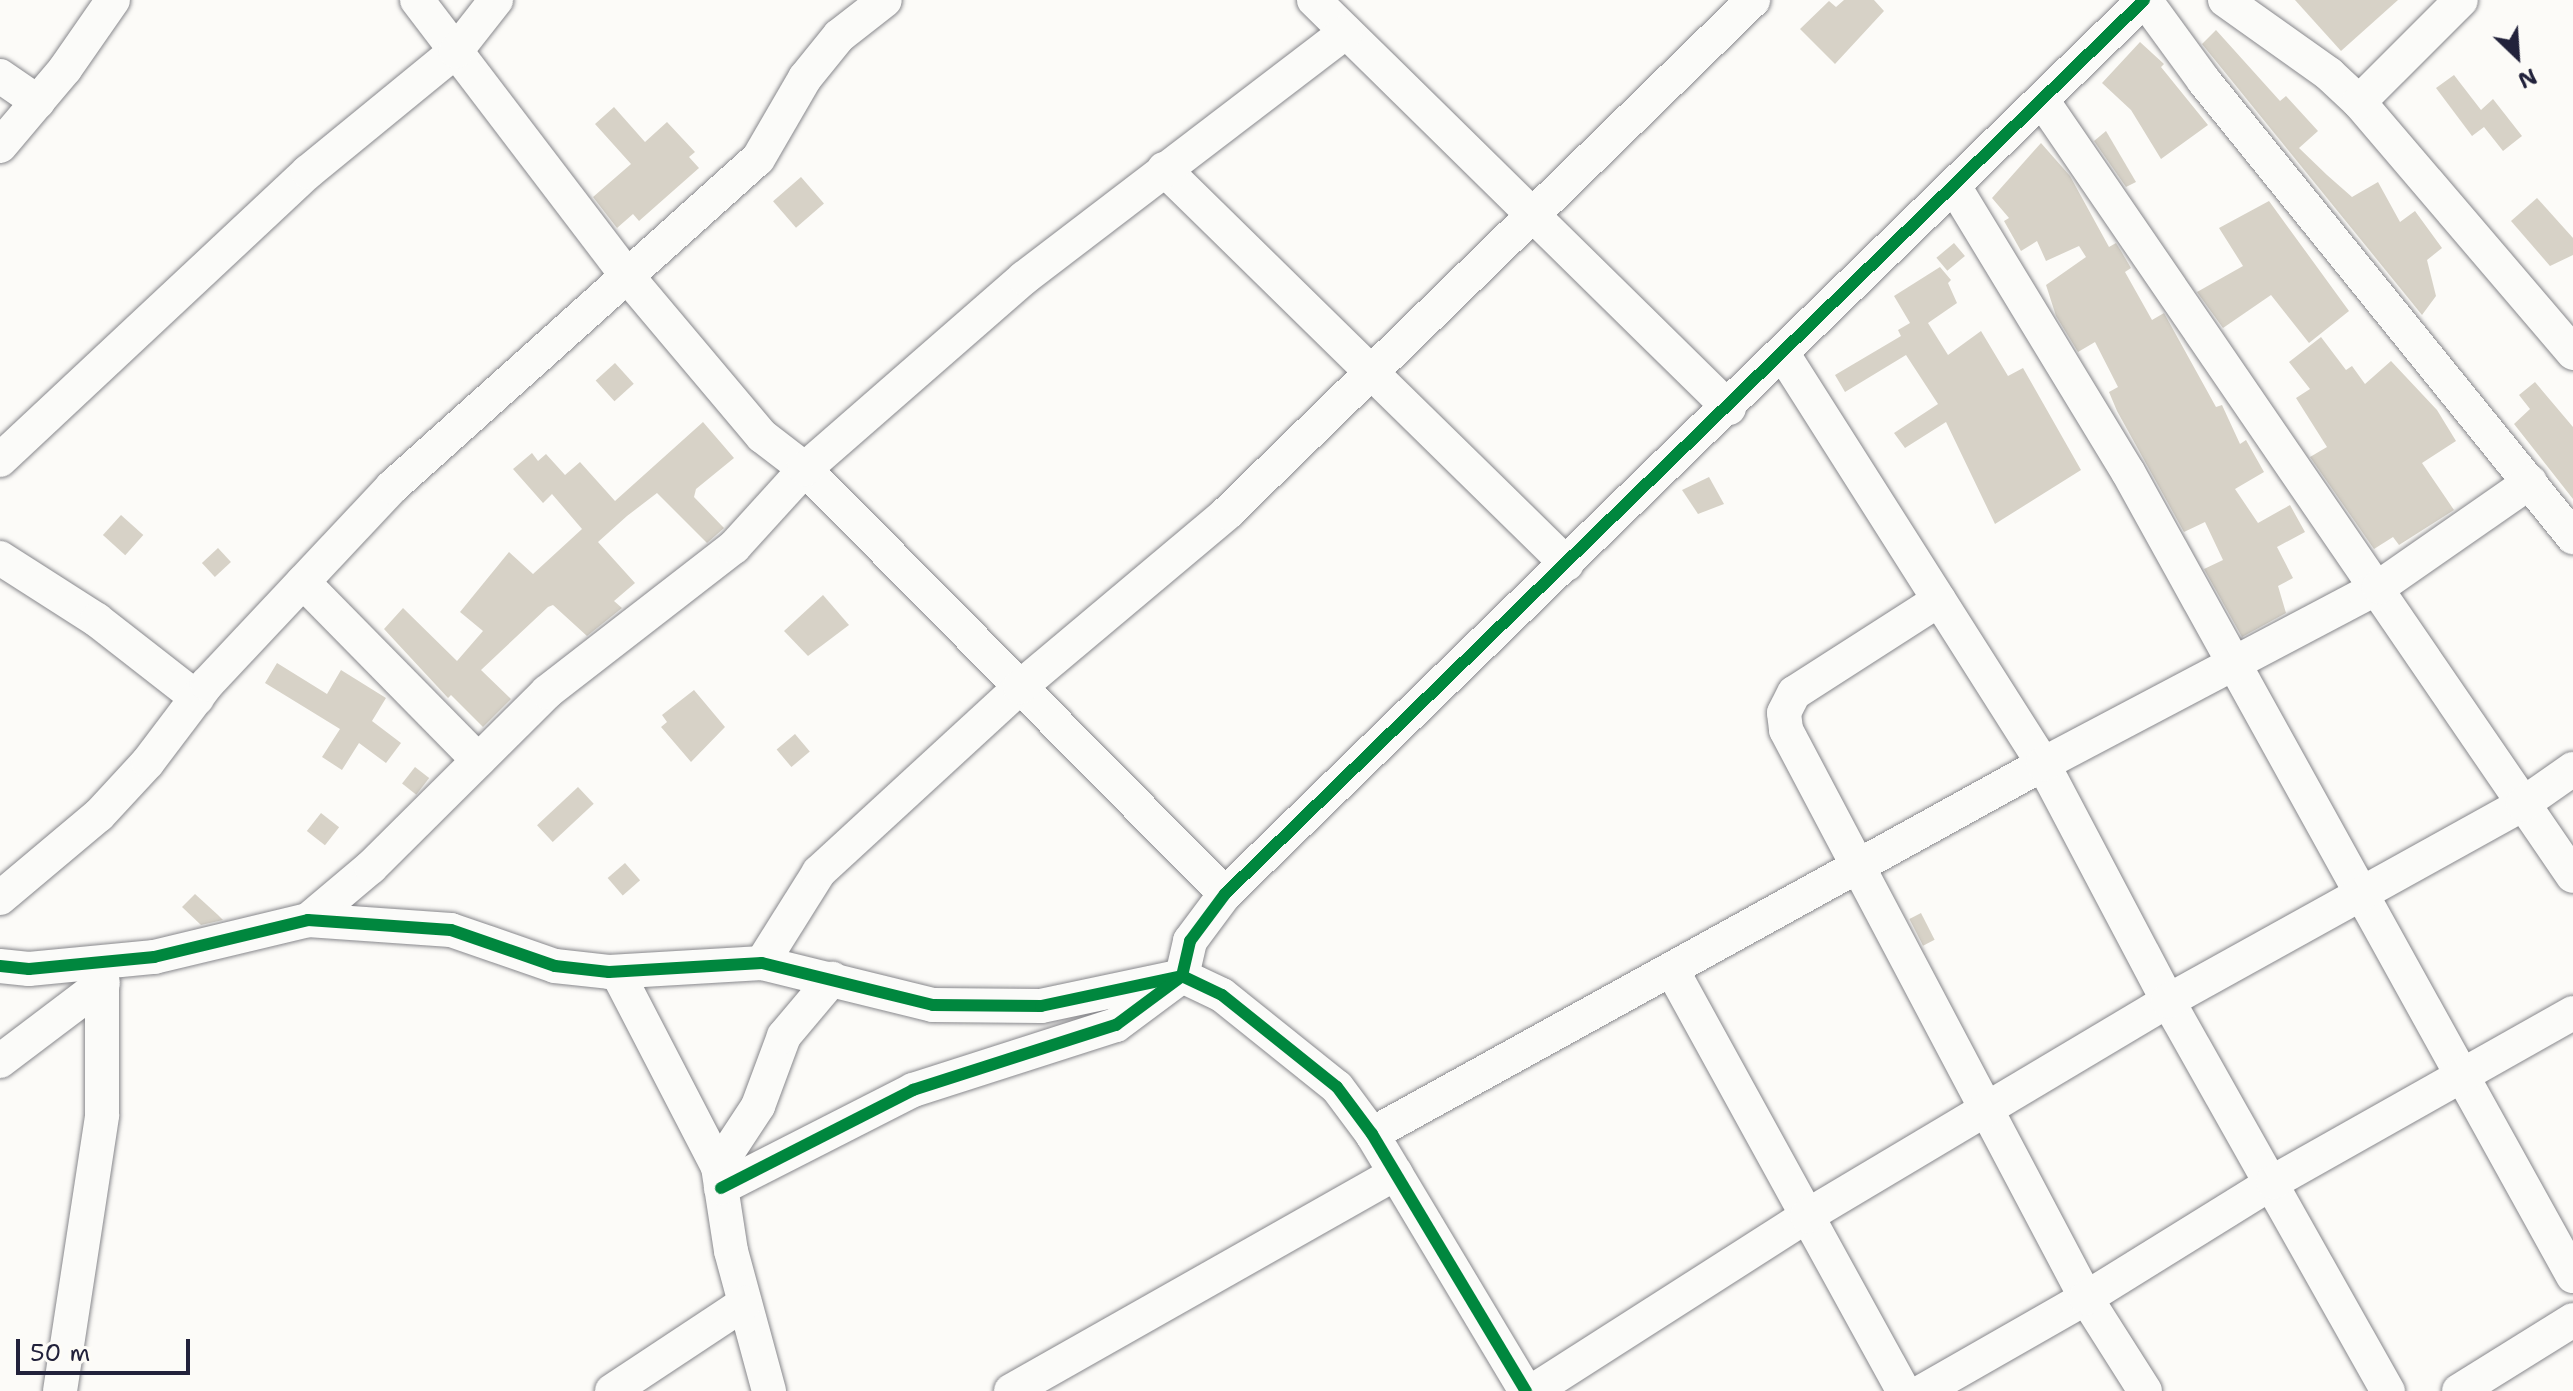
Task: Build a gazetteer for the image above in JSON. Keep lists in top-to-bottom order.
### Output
{
  "scale_bar": "50 m",
  "north": "bottom right"
}
